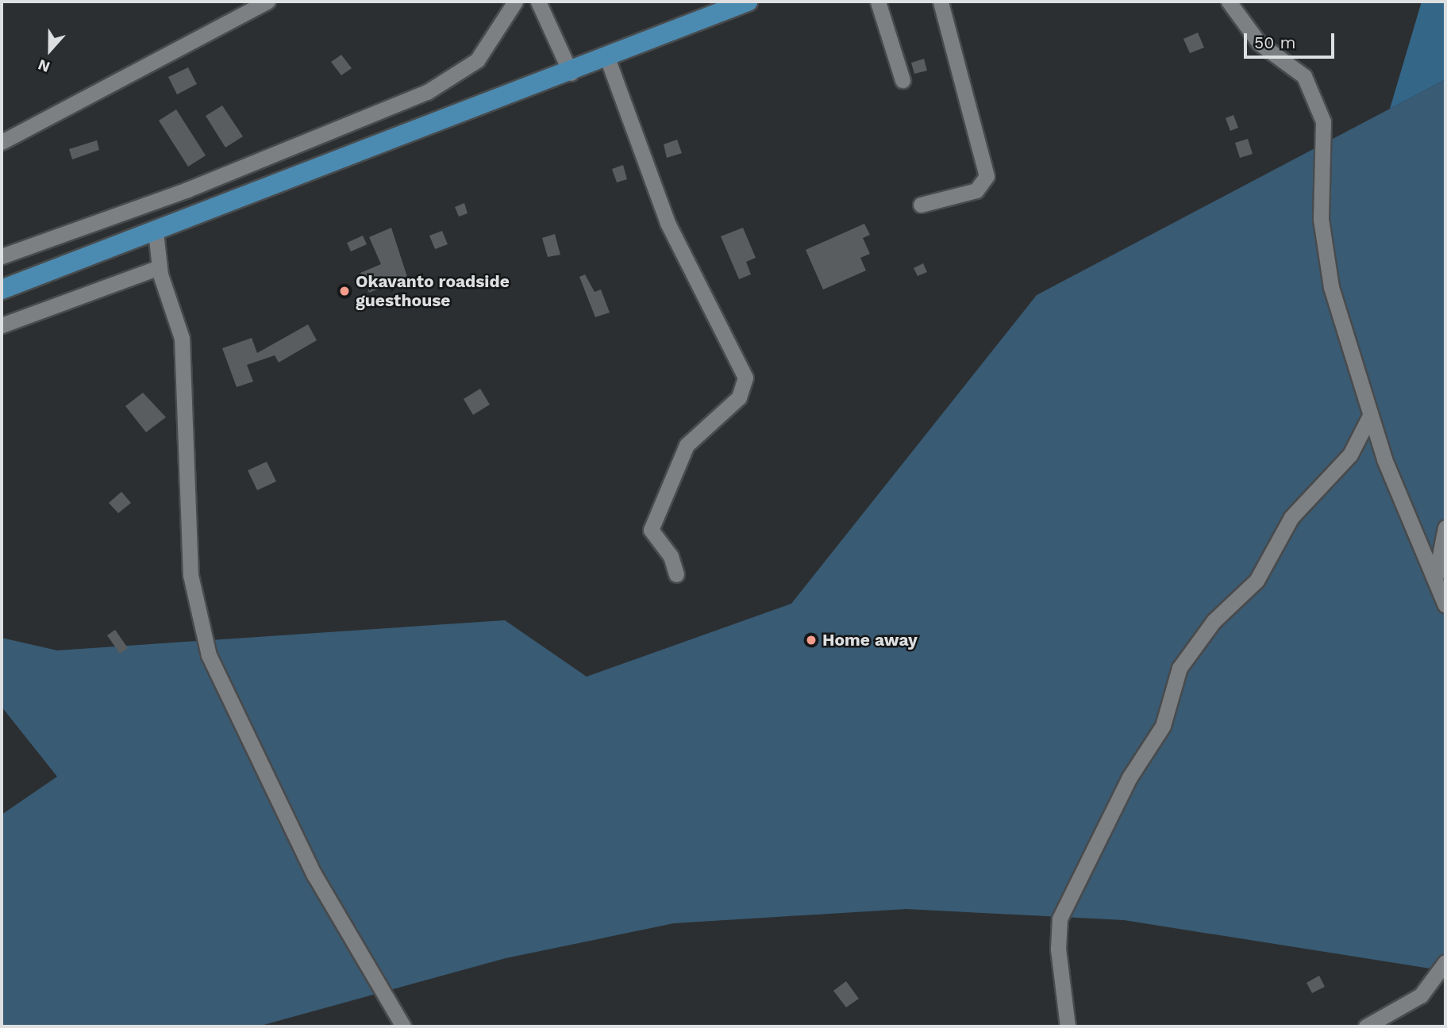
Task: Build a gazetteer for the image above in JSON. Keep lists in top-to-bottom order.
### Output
{
  "places": ["Okavanto roadside guesthouse", "Home away"],
  "scale_bar": "50 m",
  "north": "bottom"
}
